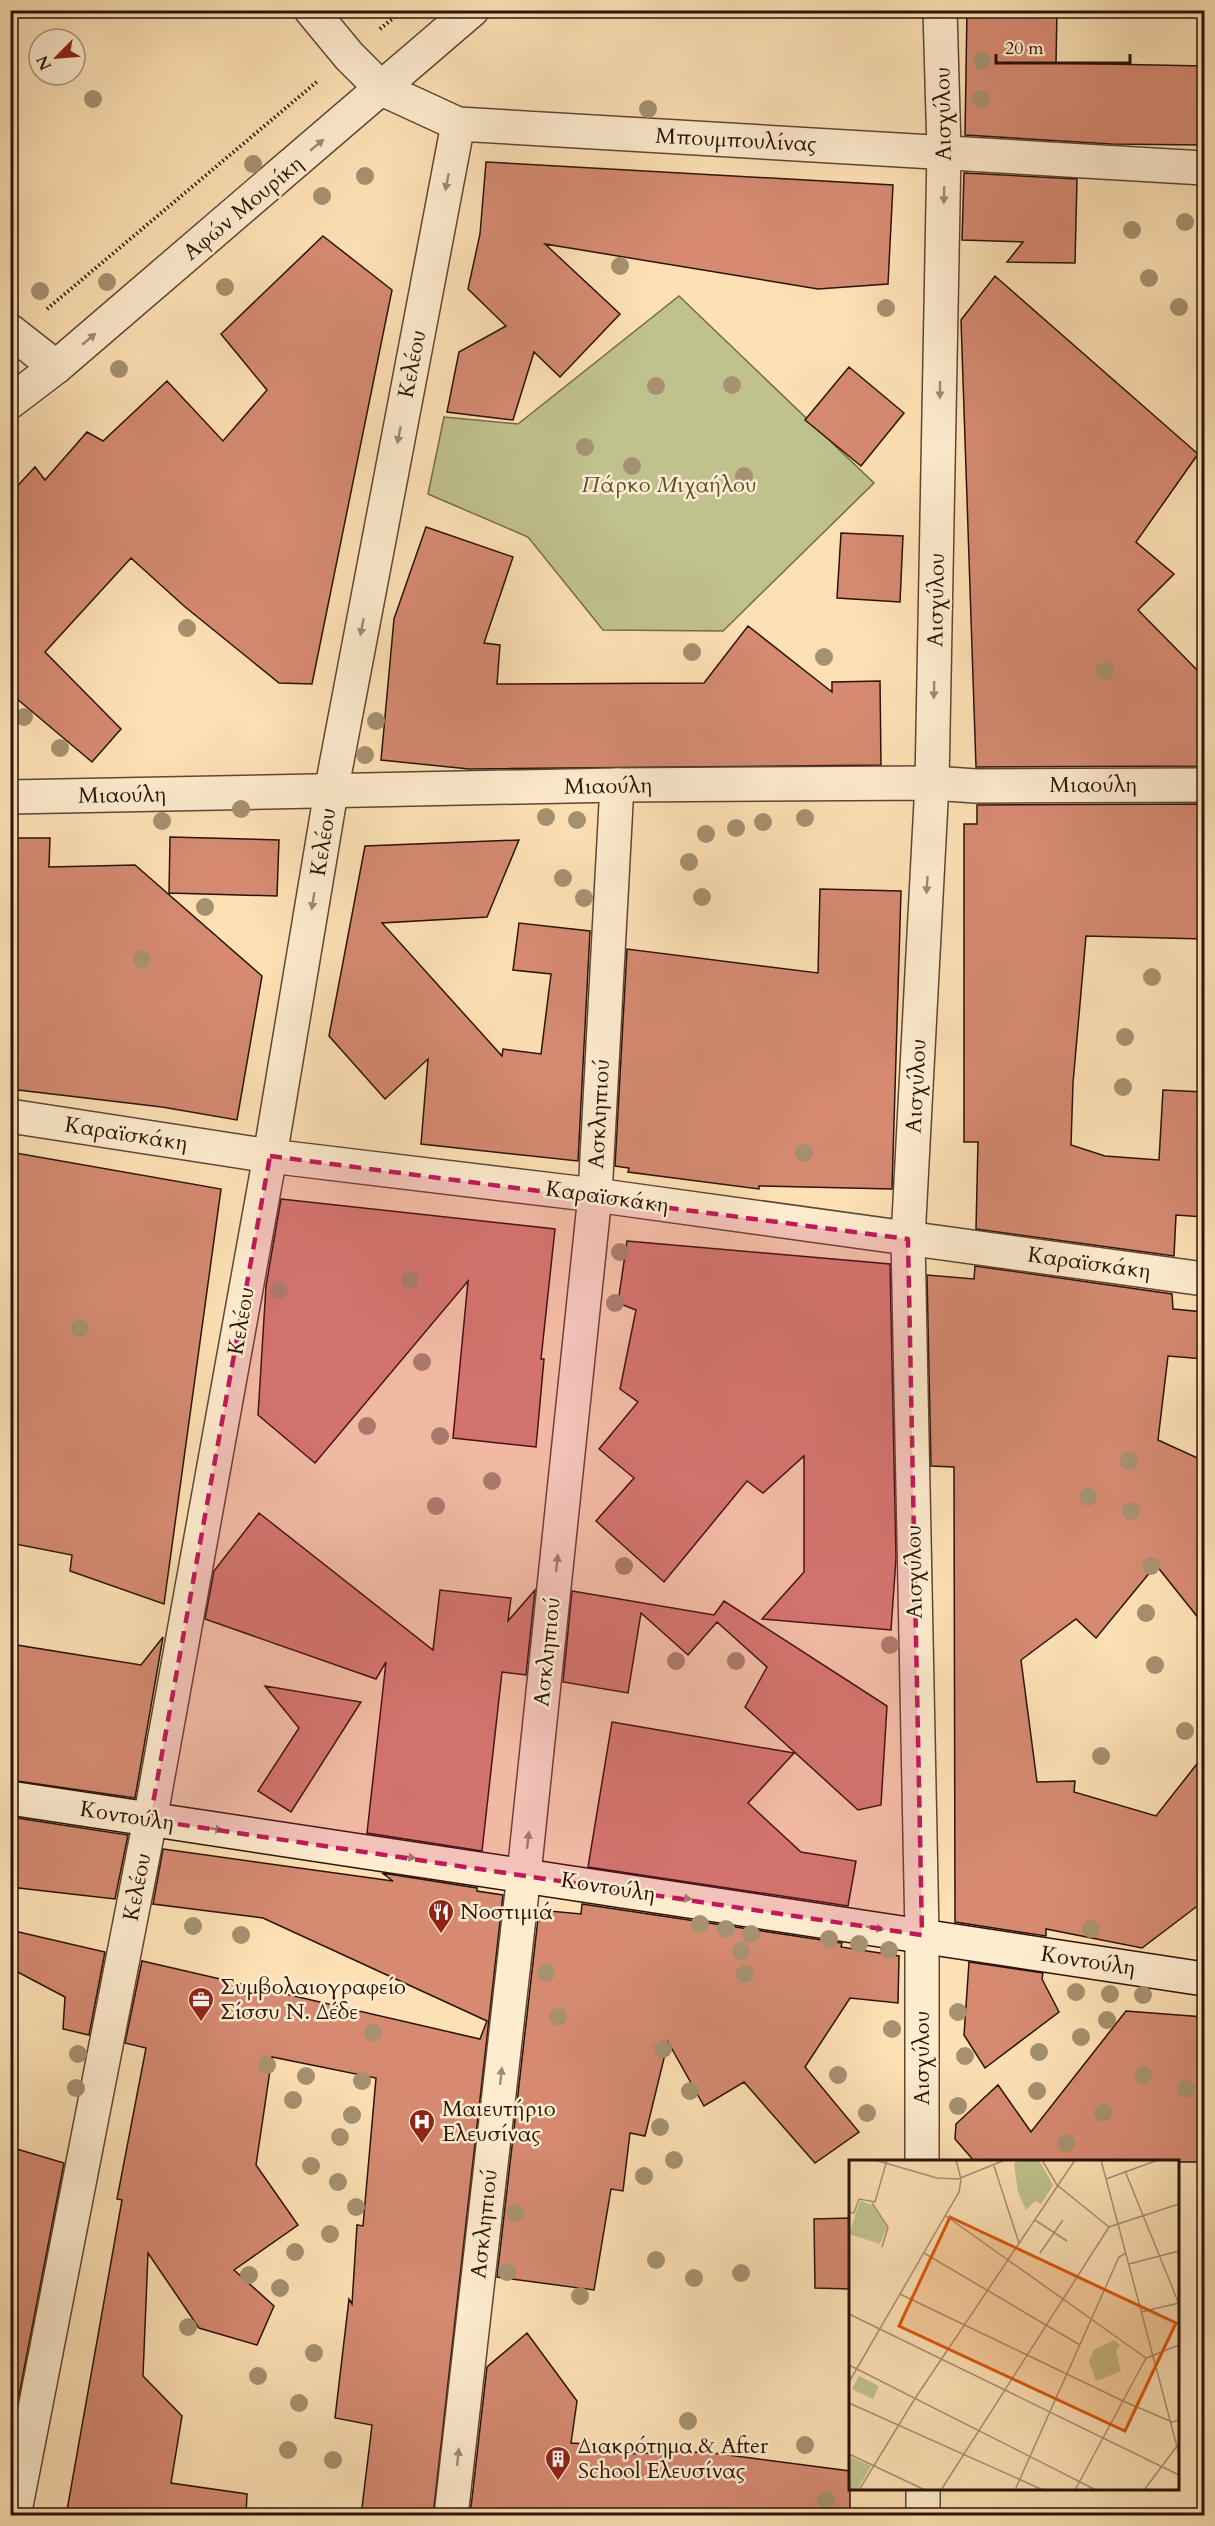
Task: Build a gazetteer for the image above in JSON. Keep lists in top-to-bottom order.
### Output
{
  "streets": {
    "street": [
      "Αισχύλου",
      "Μπουμπουλίνας",
      "Αφών Μουρίκη",
      "Κελέου",
      "Μιαούλη",
      "Ασκληπιού",
      "Καραϊσκάκη",
      "Κοντούλη"
    ]
  },
  "crossings": [
    ["Αισχύλου", "Μπουμπουλίνας"],
    ["Αισχύλου", "Μιαούλη"],
    ["Αισχύλου", "Καραϊσκάκη"],
    ["Αισχύλου", "Κοντούλη"],
    ["Μπουμπουλίνας", "Αφών Μουρίκη"],
    ["Μπουμπουλίνας", "Κελέου"],
    ["Κελέου", "Μιαούλη"],
    ["Κελέου", "Καραϊσκάκη"],
    ["Κελέου", "Κοντούλη"],
    ["Μιαούλη", "Ασκληπιού"],
    ["Ασκληπιού", "Καραϊσκάκη"],
    ["Ασκληπιού", "Κοντούλη"]
  ],
  "one_way": [
    "Αισχύλου",
    "Αφών Μουρίκη",
    "Κελέου",
    "Ασκληπιού",
    "Κοντούλη"
  ],
  "parks": ["Πάρκο Μιχαήλου"],
  "places": {
    "restaurant": ["Νοστιμιά"],
    "office": ["Συμβολαιογραφείο Σίσσυ Ν. Δέδε"],
    "hospital": ["Μαιευτήριο Ελευσίνας"],
    "building": ["Διακρότημα & After School Ελευσίνας"]
  },
  "scale_bar": "20 m",
  "north": "bottom left"
}
